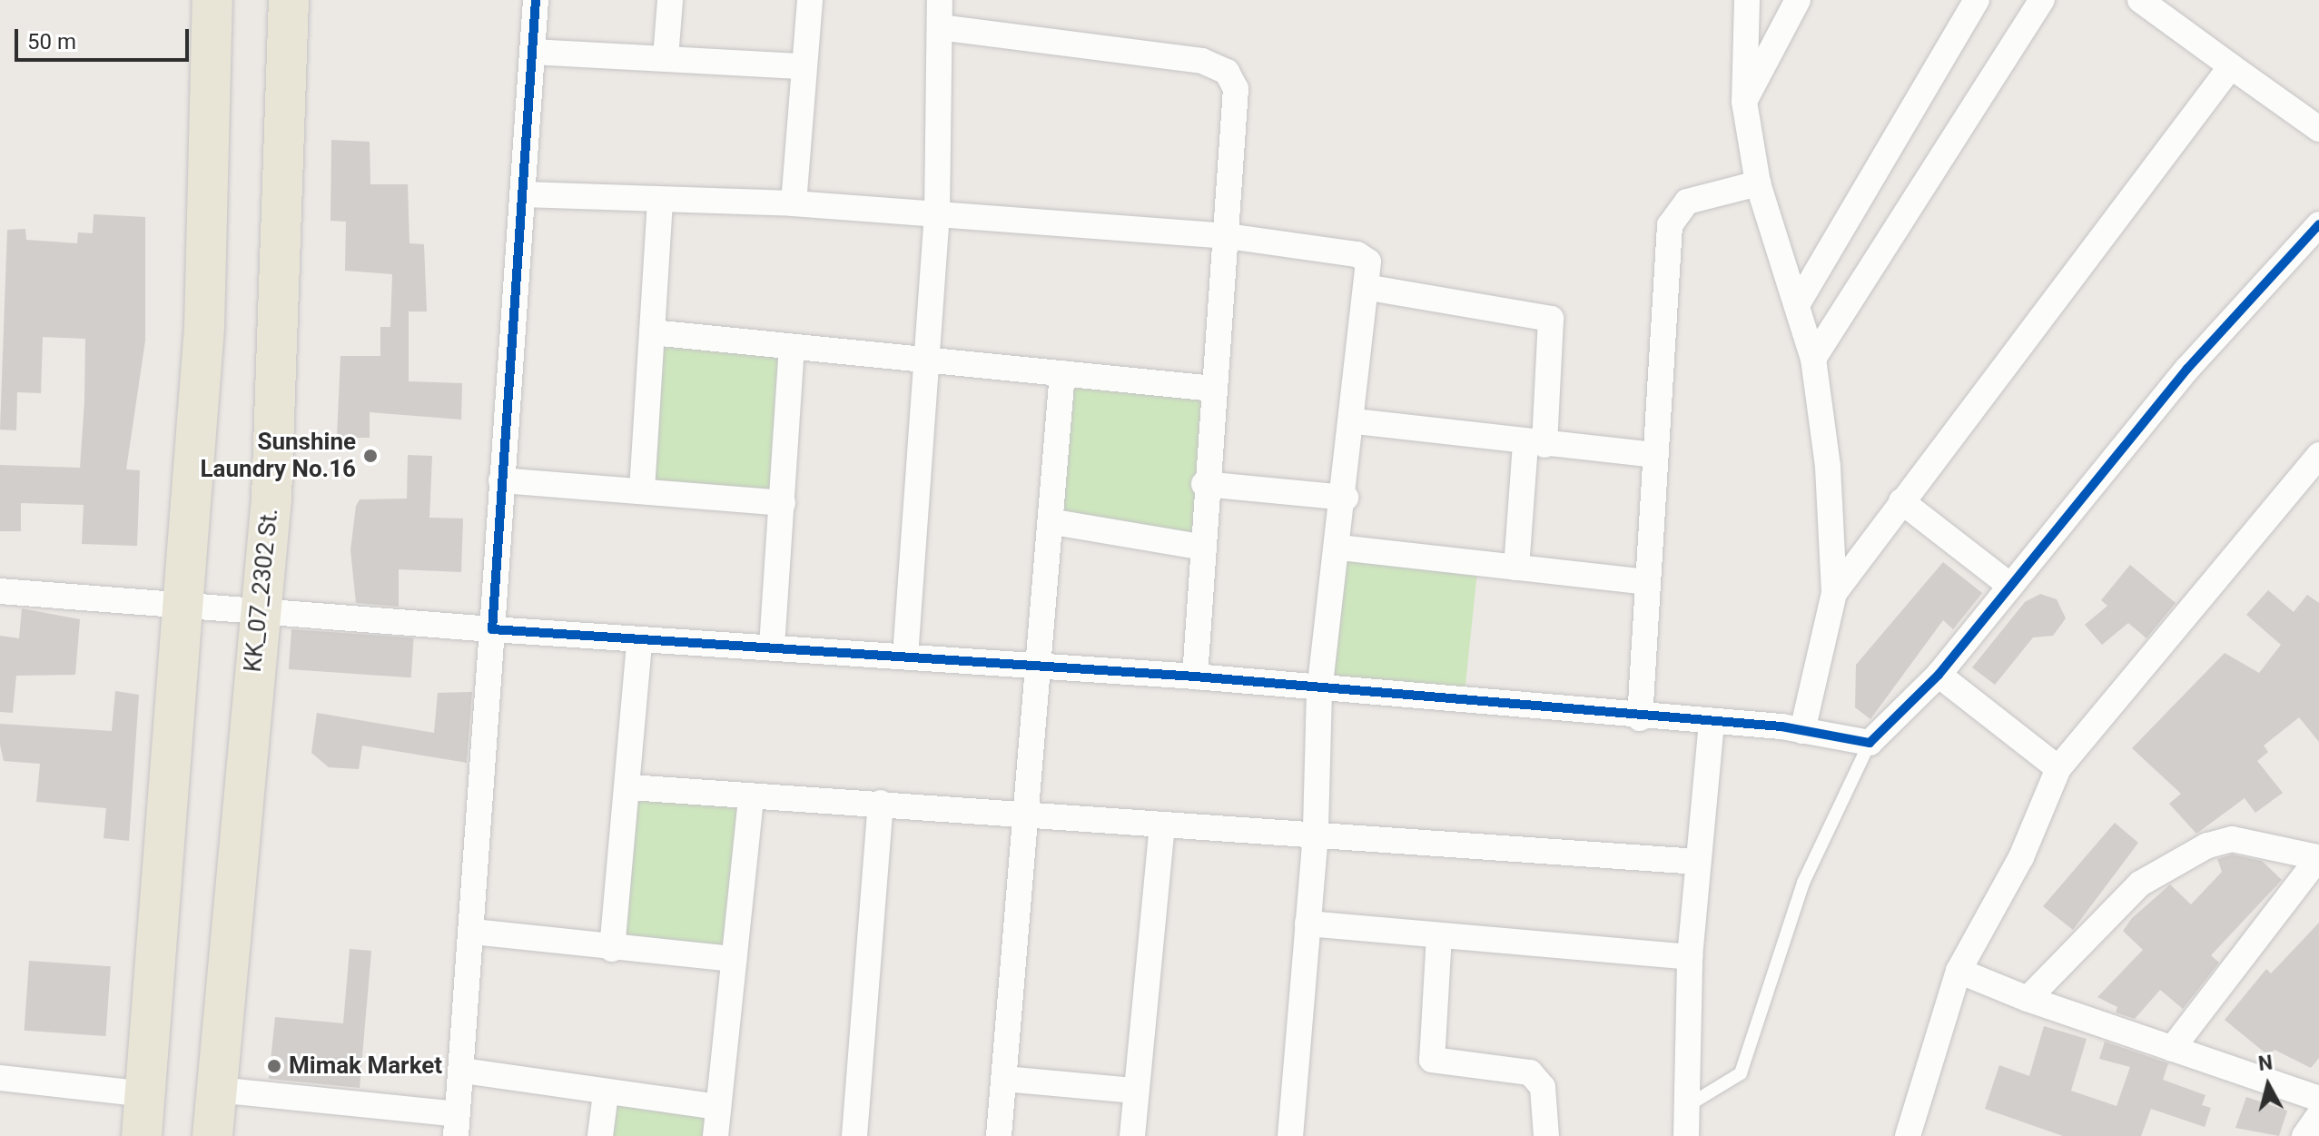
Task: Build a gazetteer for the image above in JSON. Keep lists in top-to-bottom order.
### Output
{
  "streets": {
    "main road": ["KK_07_2302 St."]
  },
  "places": ["Sunshine Laundry No.16", "Mimak Market"],
  "scale_bar": "50 m",
  "north": "top"
}
